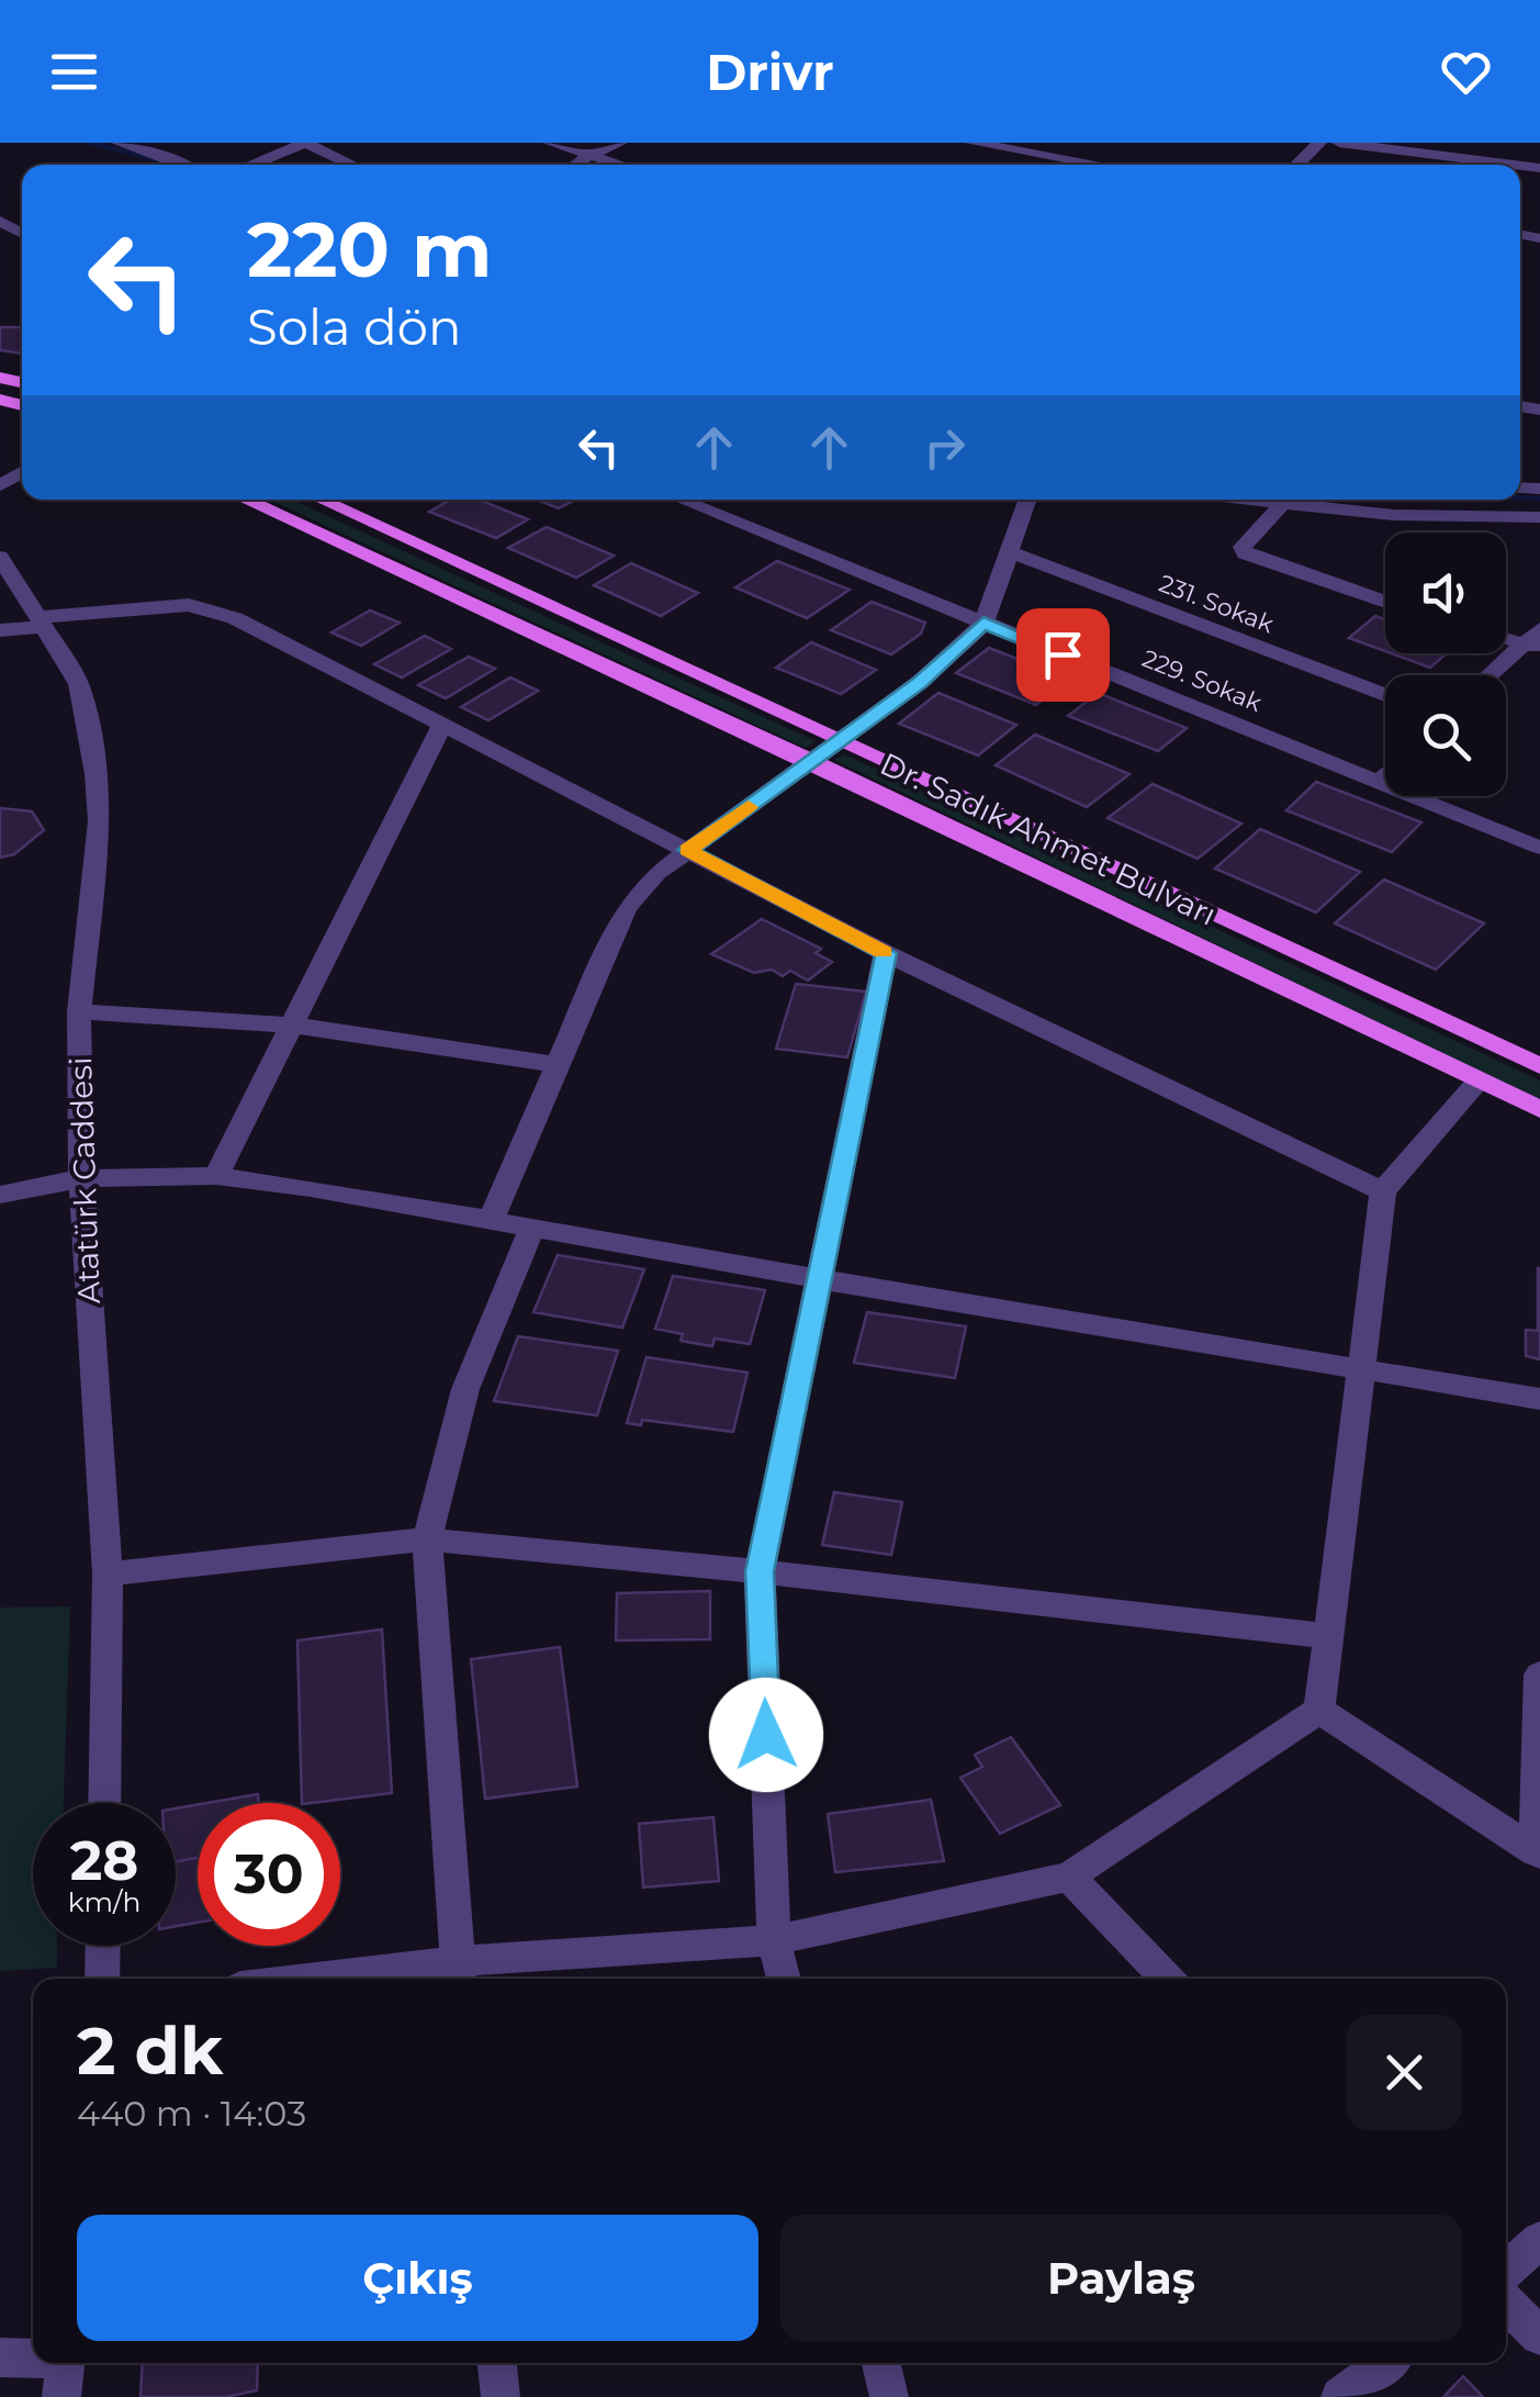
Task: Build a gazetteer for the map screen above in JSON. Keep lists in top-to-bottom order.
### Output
{
  "streets": {
    "main road": ["Dr. Sadık Ahmet Bulvarı"],
    "street": ["231. Sokak", "229. Sokak", "Atatürk Caddesi"]
  },
  "page": {
    "header": "Drivr",
    "turn": ["220 m", "Sola dön"],
    "speed": "28 km/h",
    "limit": "30",
    "heading": ["2 dk", "440 m · 14:03"],
    "buttons": ["Çıkış", "Paylaş"]
  }
}
